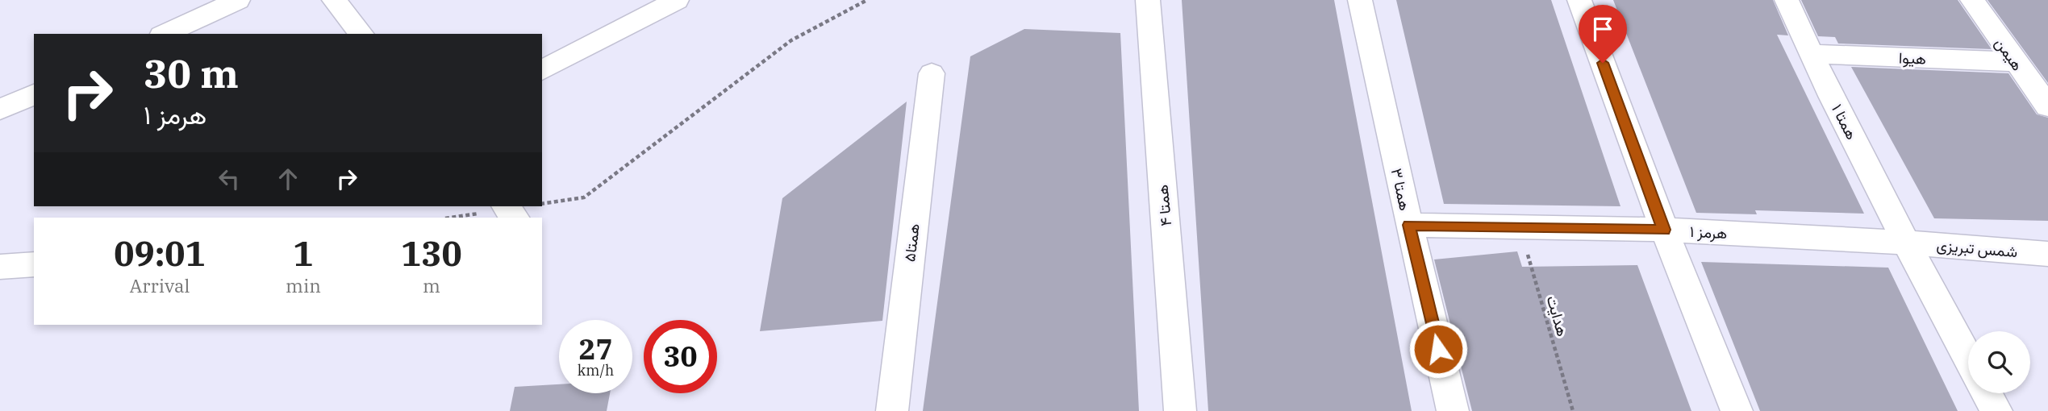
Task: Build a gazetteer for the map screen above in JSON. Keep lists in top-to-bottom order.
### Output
{
  "streets": {
    "street": [
      "هیمن",
      "هیوا",
      "همتا ۱",
      "همتا ۳",
      "همتا ۴",
      "هرمز ۱",
      "همتا۵",
      "شمس تبریزی"
    ],
    "path": ["هدایت"]
  },
  "crossings": [
    ["هیمن", "هیوا"],
    ["هیوا", "همتا ۱"],
    ["همتا ۱", "هرمز ۱"],
    ["همتا ۱", "شمس تبریزی"],
    ["همتا ۳", "هرمز ۱"],
    ["هرمز ۱", "شمس تبریزی"],
    ["هرمز ۱", "هدایت"]
  ],
  "page": {
    "turn": ["30 m", "هرمز ۱"],
    "eta": [
      "09:01",
      "Arrival",
      "1",
      "min",
      "130",
      "m"
    ],
    "speed": "27 km/h",
    "limit": "30"
  }
}
